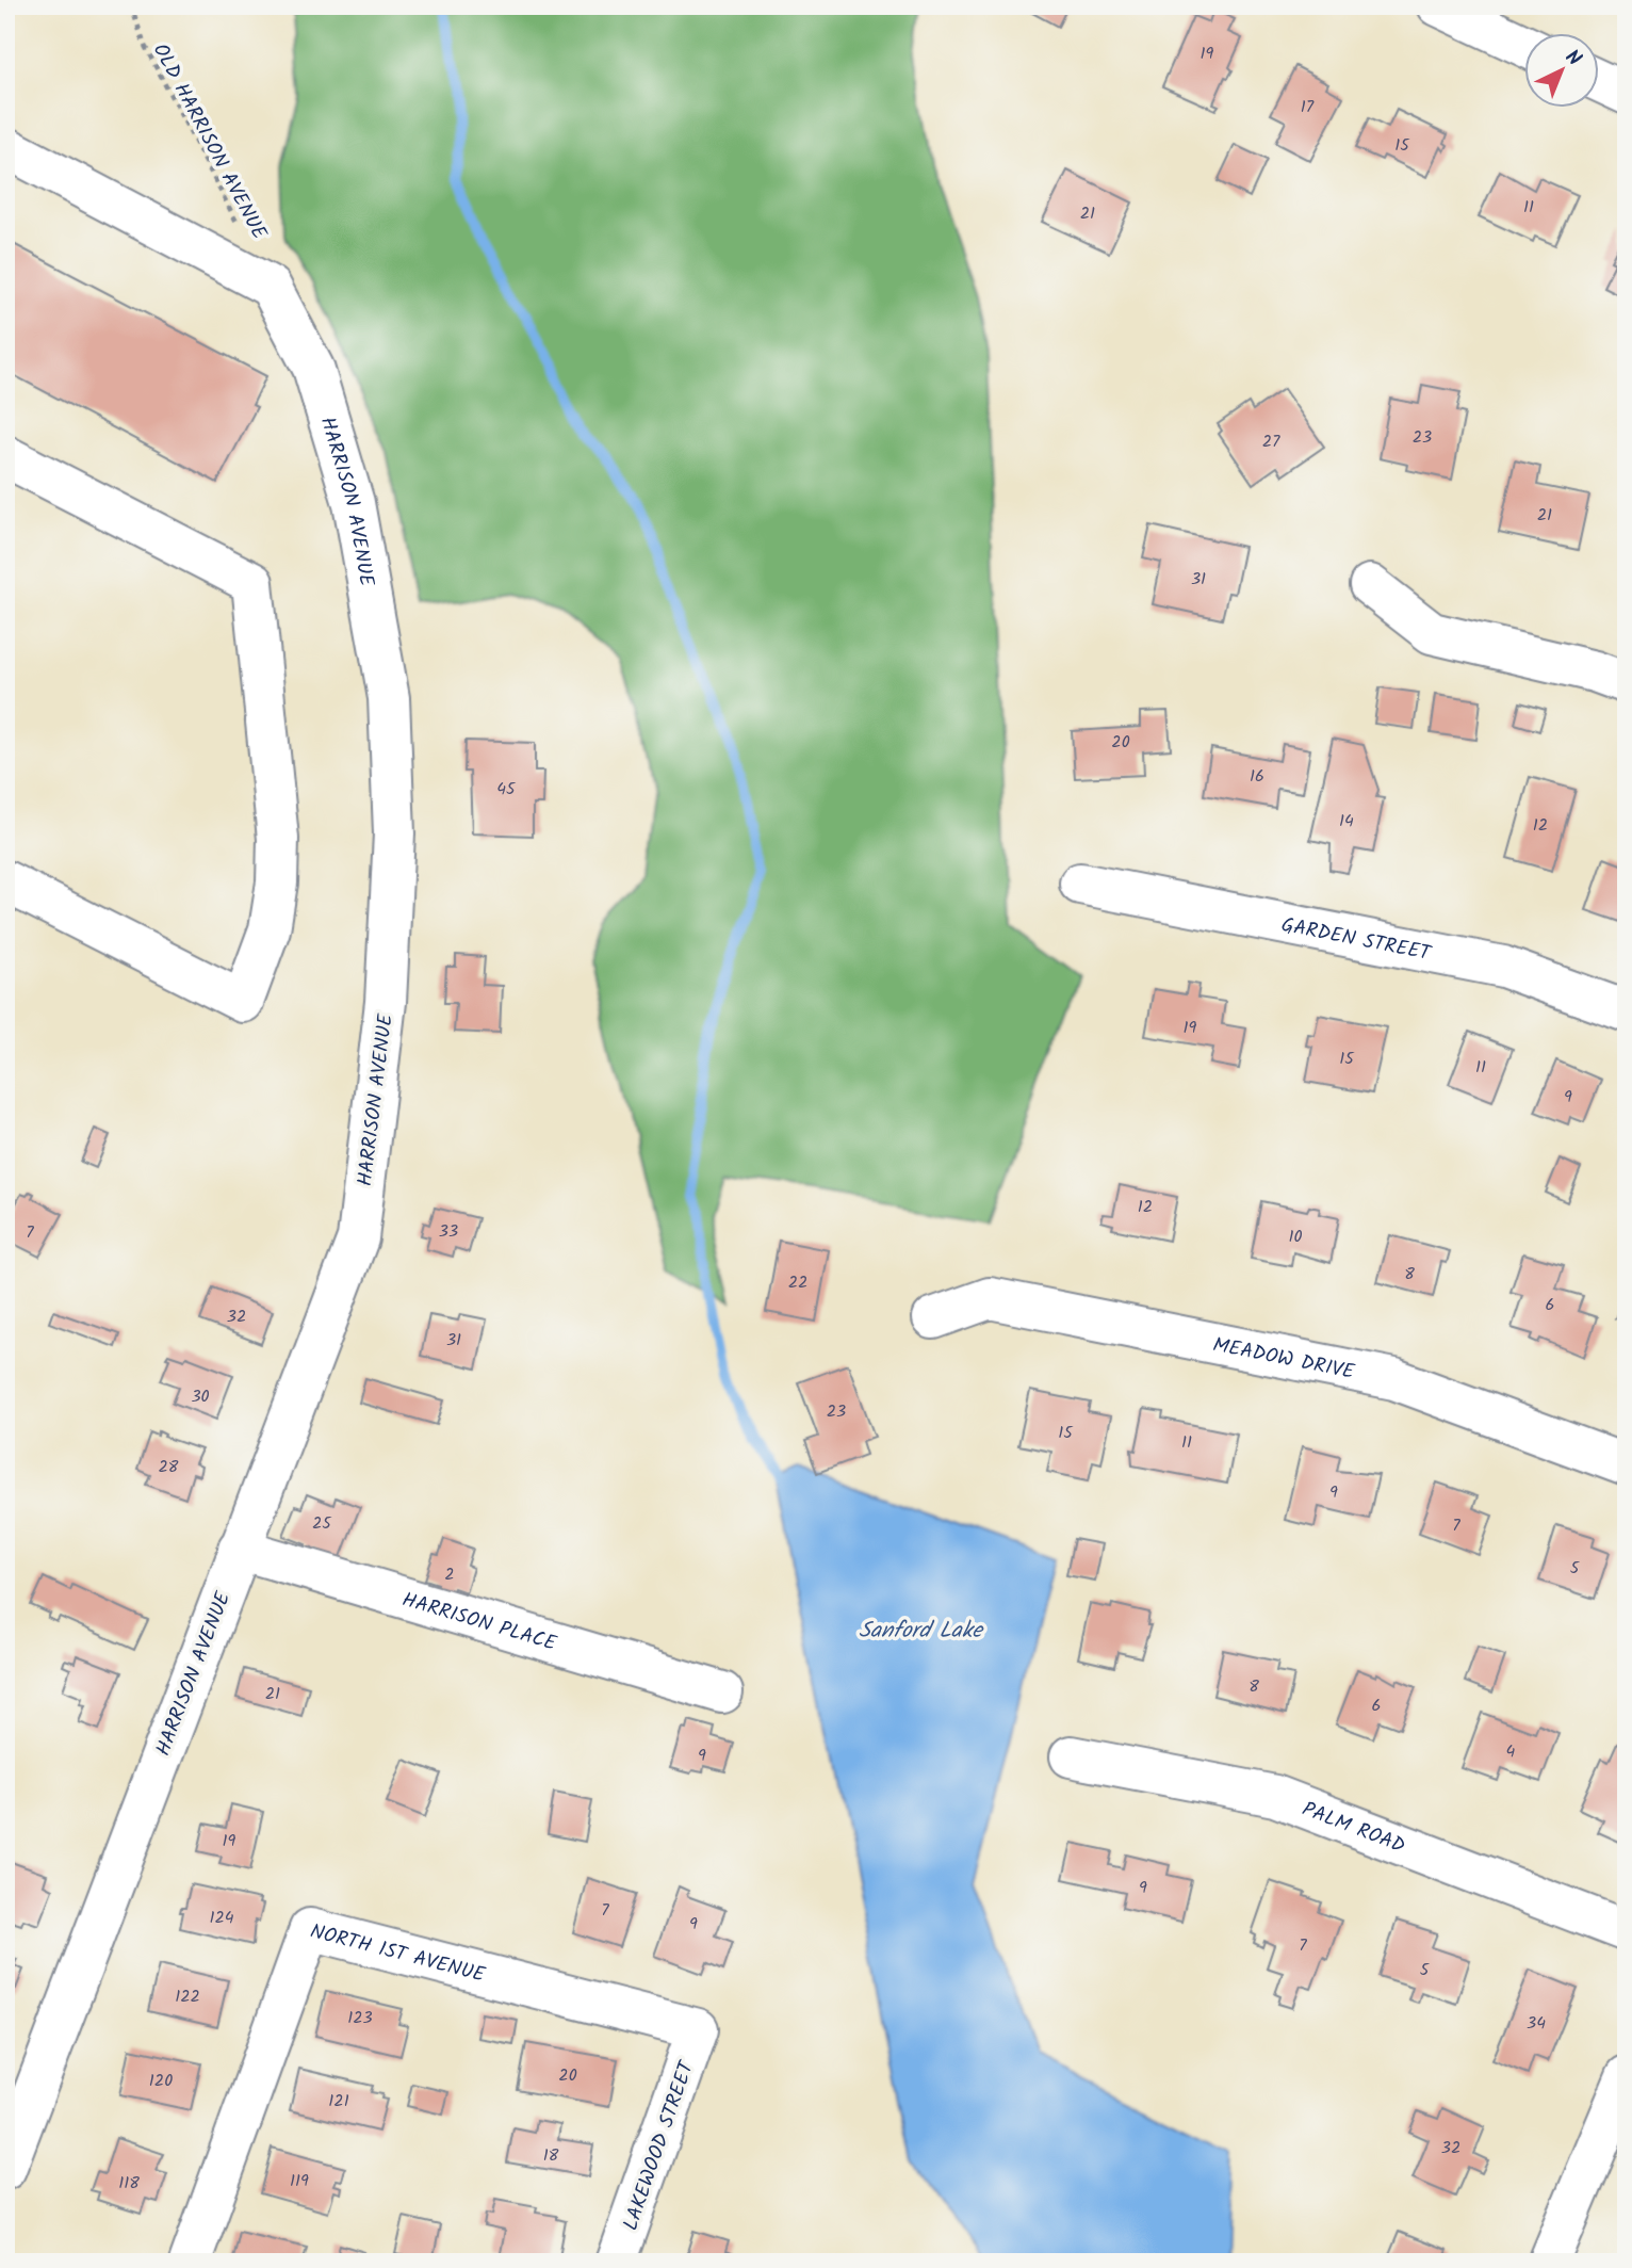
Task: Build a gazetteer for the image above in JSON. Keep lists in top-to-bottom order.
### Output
{
  "streets": {
    "street": [
      "HARRISON AVENUE",
      "GARDEN STREET",
      "MEADOW DRIVE",
      "HARRISON PLACE",
      "PALM ROAD",
      "NORTH 1ST AVENUE",
      "LAKEWOOD STREET"
    ],
    "path": ["OLD HARRISON AVENUE"]
  },
  "crossings": [
    ["HARRISON AVENUE", "HARRISON PLACE"],
    ["NORTH 1ST AVENUE", "LAKEWOOD STREET"]
  ],
  "water": ["Sanford Lake"],
  "house_numbers": [
    "19",
    "17",
    "15",
    "11",
    "21",
    "23",
    "27",
    "21",
    "31",
    "20",
    "16",
    "45",
    "14",
    "12",
    "19",
    "15",
    "11",
    "9",
    "12",
    "33",
    "7",
    "10",
    "8",
    "22",
    "6",
    "32",
    "31",
    "30",
    "23",
    "15",
    "11",
    "28",
    "9",
    "25",
    "7",
    "5",
    "2",
    "8",
    "21",
    "6",
    "4",
    "9",
    "19",
    "9",
    "7",
    "124",
    "9",
    "7",
    "5",
    "122",
    "123",
    "34",
    "20",
    "120",
    "121",
    "32",
    "18",
    "119",
    "118"
  ],
  "north": "top right"
}
